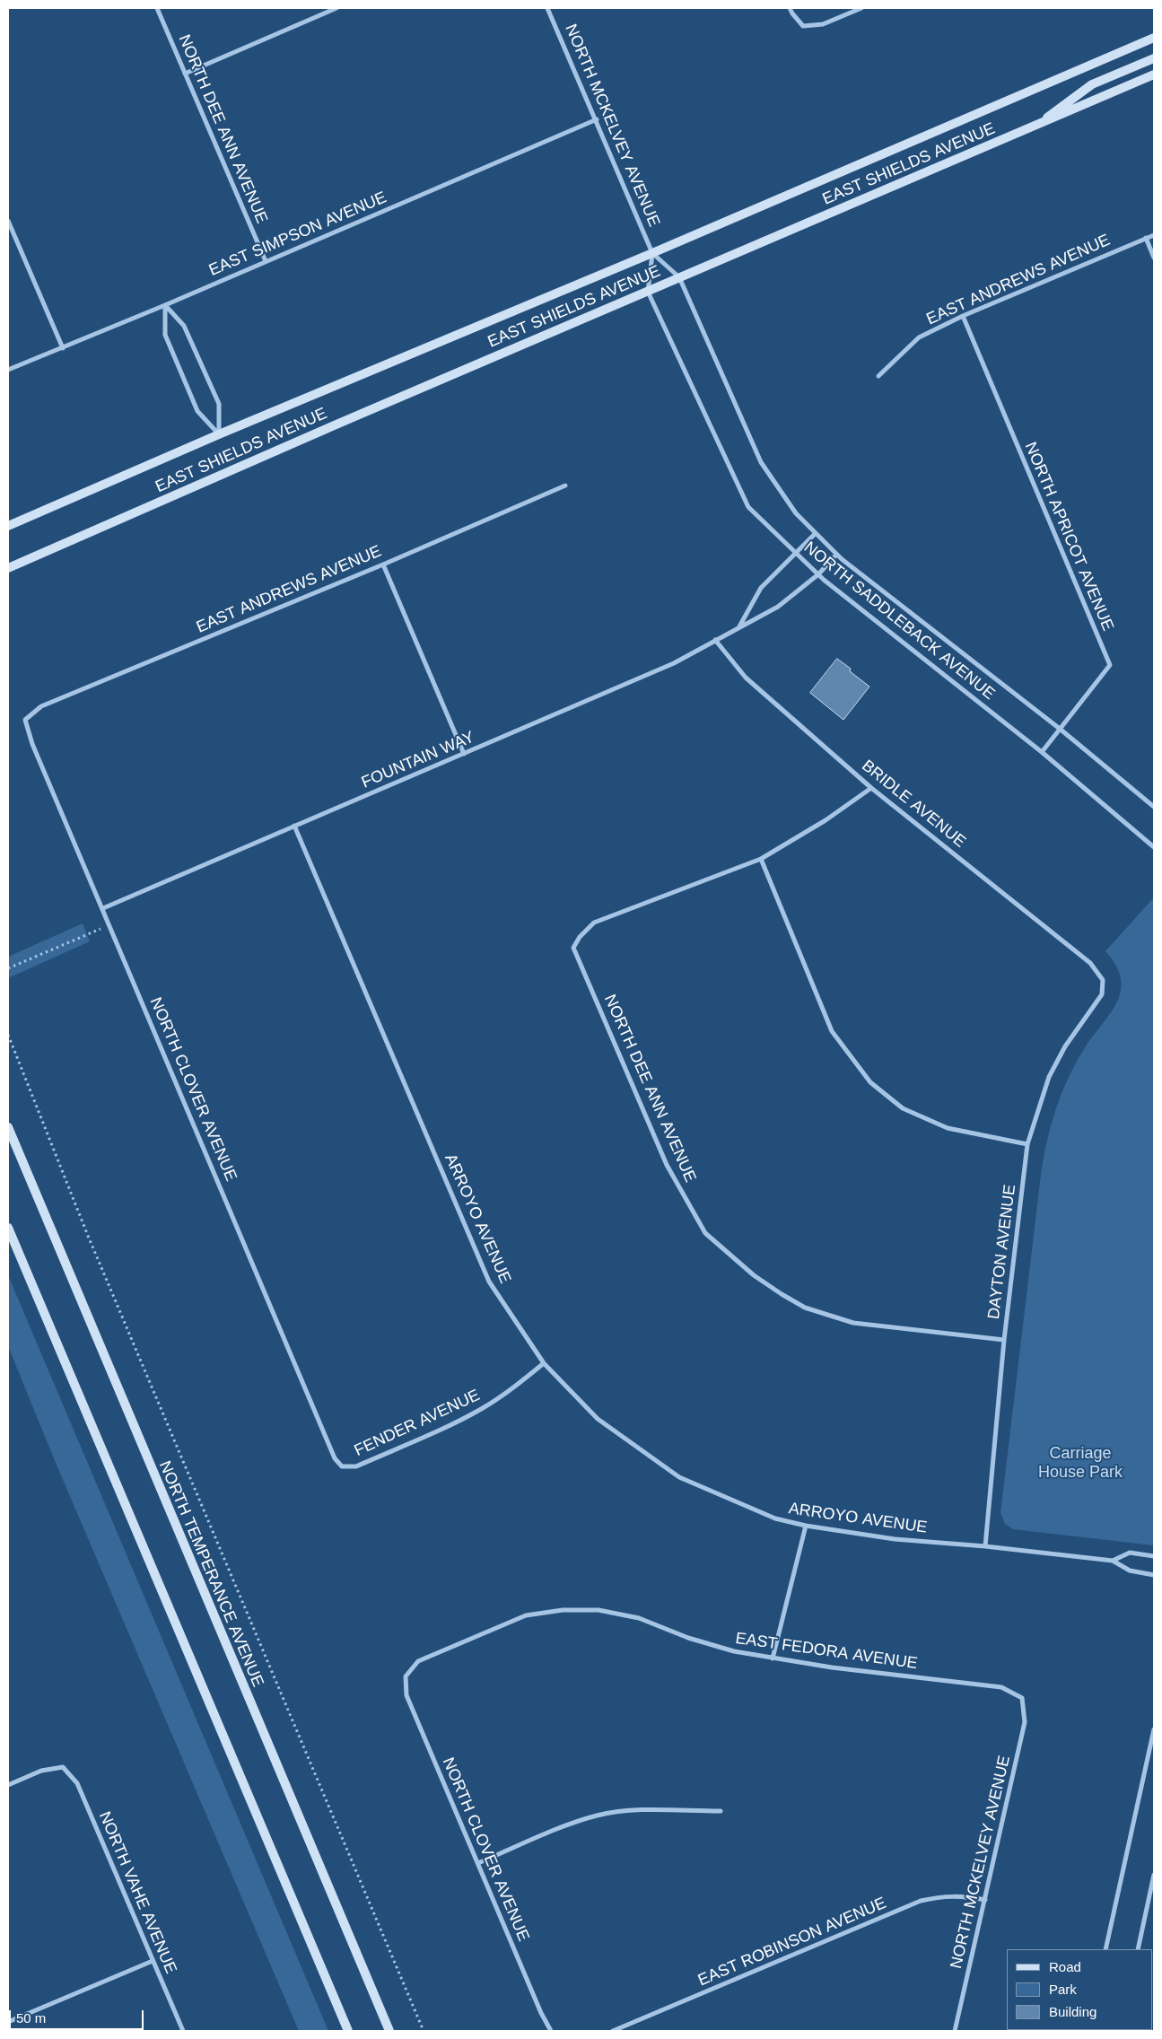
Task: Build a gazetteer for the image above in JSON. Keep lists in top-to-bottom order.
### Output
{
  "streets": {
    "main road": ["EAST SHIELDS AVENUE", "NORTH TEMPERANCE AVENUE"],
    "street": [
      "NORTH MCKELVEY AVENUE",
      "NORTH DEE ANN AVENUE",
      "EAST SIMPSON AVENUE",
      "EAST ANDREWS AVENUE",
      "NORTH APRICOT AVENUE",
      "NORTH SADDLEBACK AVENUE",
      "FOUNTAIN WAY",
      "BRIDLE AVENUE",
      "NORTH CLOVER AVENUE",
      "ARROYO AVENUE",
      "DAYTON AVENUE",
      "FENDER AVENUE",
      "EAST FEDORA AVENUE",
      "NORTH VAHE AVENUE",
      "EAST ROBINSON AVENUE"
    ]
  },
  "crossings": [
    ["NORTH MCKELVEY AVENUE", "EAST SHIELDS AVENUE"],
    ["NORTH MCKELVEY AVENUE", "EAST SIMPSON AVENUE"],
    ["NORTH MCKELVEY AVENUE", "NORTH SADDLEBACK AVENUE"],
    ["NORTH MCKELVEY AVENUE", "EAST FEDORA AVENUE"],
    ["NORTH MCKELVEY AVENUE", "EAST ROBINSON AVENUE"],
    ["NORTH DEE ANN AVENUE", "EAST SIMPSON AVENUE"],
    ["NORTH DEE ANN AVENUE", "DAYTON AVENUE"],
    ["EAST SHIELDS AVENUE", "NORTH SADDLEBACK AVENUE"],
    ["EAST ANDREWS AVENUE", "NORTH APRICOT AVENUE"],
    ["EAST ANDREWS AVENUE", "NORTH CLOVER AVENUE"],
    ["NORTH APRICOT AVENUE", "NORTH SADDLEBACK AVENUE"],
    ["NORTH SADDLEBACK AVENUE", "FOUNTAIN WAY"],
    ["FOUNTAIN WAY", "BRIDLE AVENUE"],
    ["FOUNTAIN WAY", "NORTH CLOVER AVENUE"],
    ["FOUNTAIN WAY", "ARROYO AVENUE"],
    ["BRIDLE AVENUE", "DAYTON AVENUE"],
    ["NORTH CLOVER AVENUE", "FENDER AVENUE"],
    ["NORTH CLOVER AVENUE", "EAST FEDORA AVENUE"],
    ["ARROYO AVENUE", "DAYTON AVENUE"],
    ["ARROYO AVENUE", "FENDER AVENUE"]
  ],
  "parks": ["Carriage House Park"],
  "legend": ["Road", "Park", "Building"],
  "scale_bar": "50 m"
}
